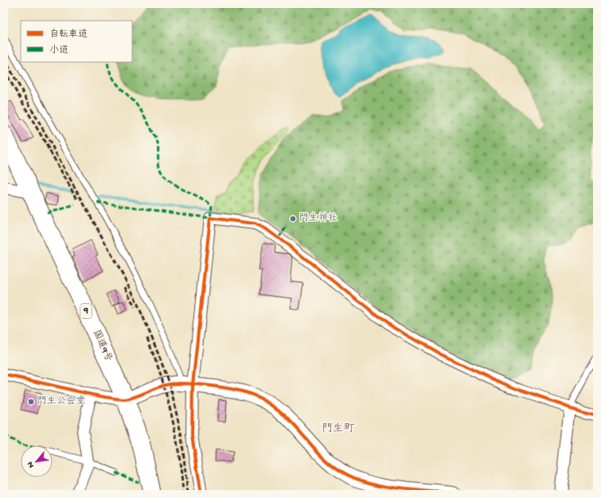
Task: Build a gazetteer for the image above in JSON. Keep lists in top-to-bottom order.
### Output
{
  "streets": {
    "highway": ["9", "国道9号"]
  },
  "districts": ["門生町"],
  "places": ["門生神社", "門生公会堂"],
  "legend": ["自転車道", "小道"],
  "north": "bottom left"
}
